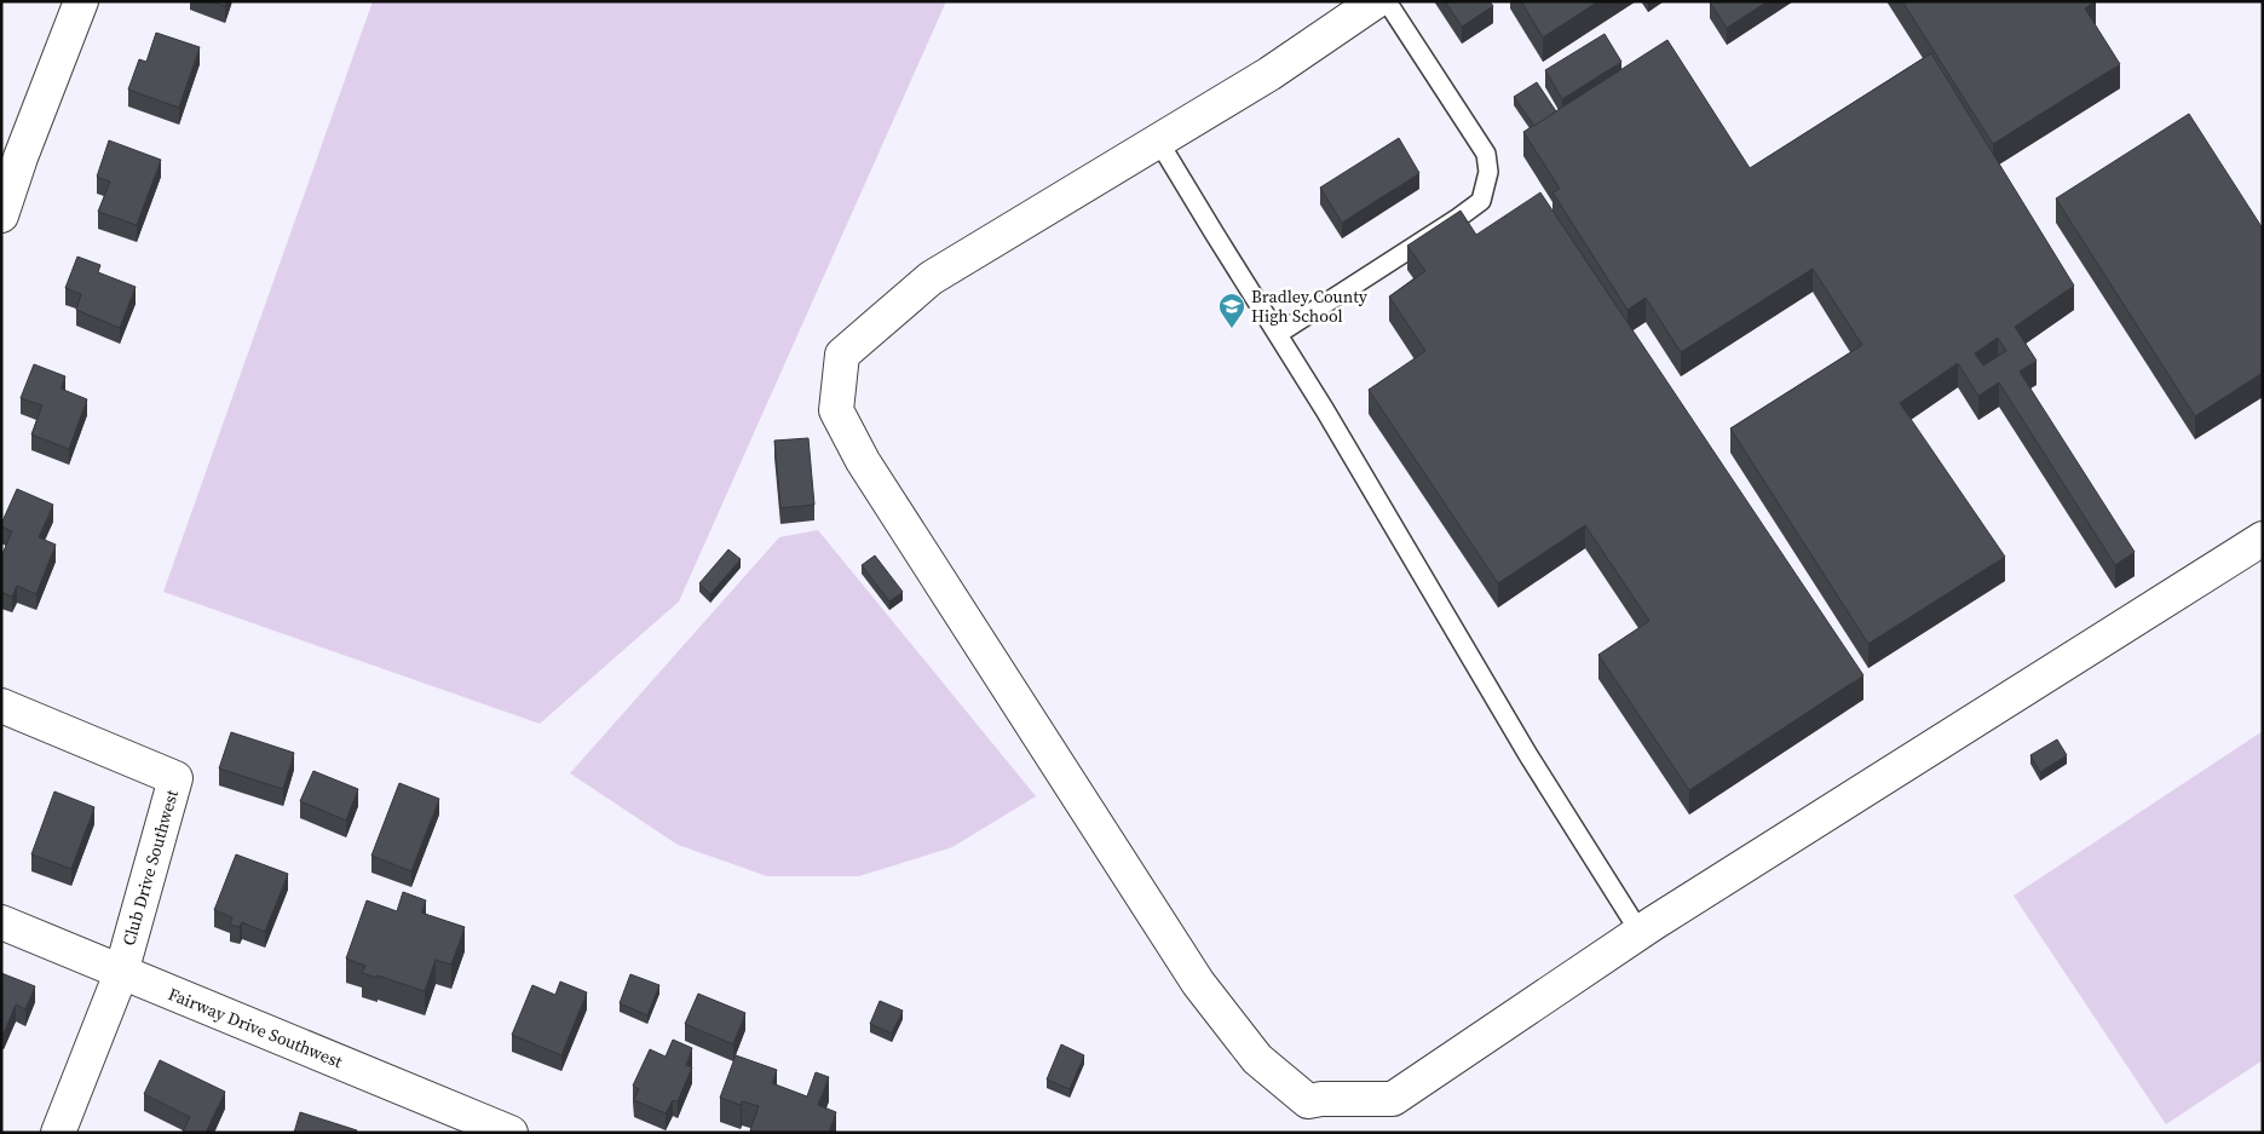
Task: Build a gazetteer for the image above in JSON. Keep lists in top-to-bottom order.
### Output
{
  "streets": {
    "street": ["Club Drive Southwest", "Fairway Drive Southwest"]
  },
  "crossings": [
    ["Club Drive Southwest", "Fairway Drive Southwest"]
  ],
  "places": {
    "school or university": ["Bradley County High School"]
  }
}
